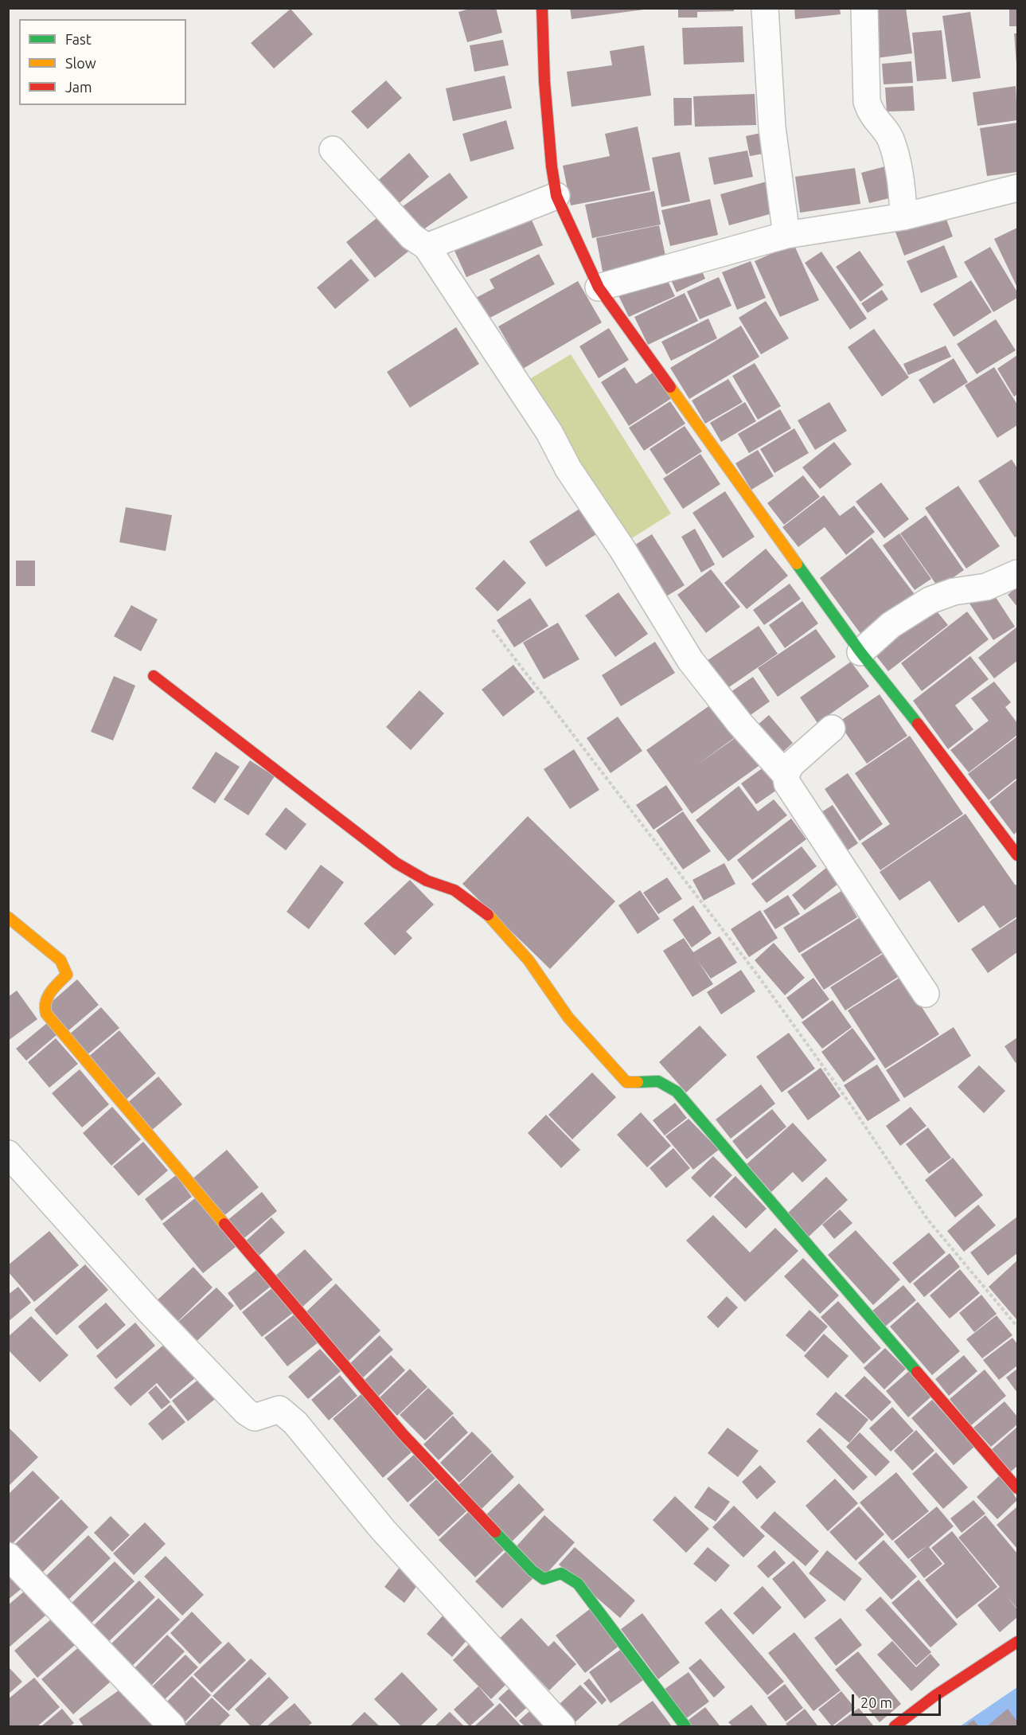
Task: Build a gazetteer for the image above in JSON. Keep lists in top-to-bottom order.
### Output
{
  "legend": ["Fast", "Slow", "Jam"],
  "scale_bar": "20 m"
}
